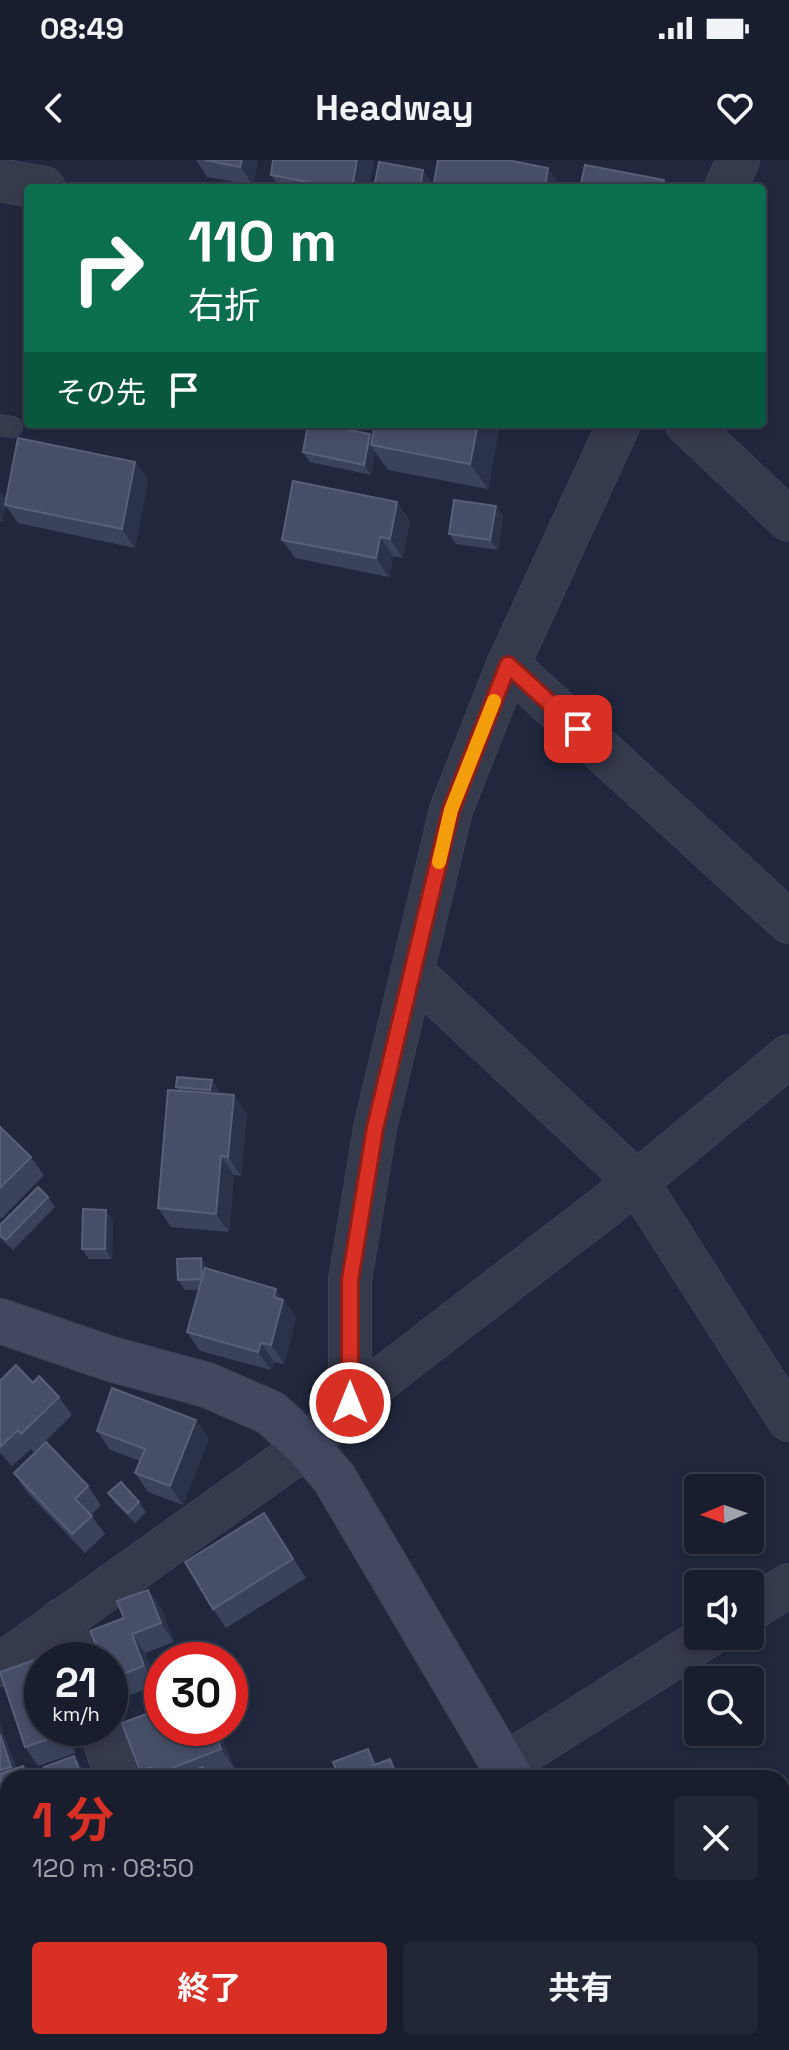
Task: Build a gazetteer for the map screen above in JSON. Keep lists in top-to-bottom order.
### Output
{
  "north": "left",
  "page": {
    "status": "08:49",
    "header": "Headway",
    "turn": ["110 m", "右折"],
    "then": "その先",
    "speed": "21 km/h",
    "limit": "30",
    "heading": ["1 分", "120 m · 08:50"],
    "buttons": ["終了", "共有"]
  }
}
